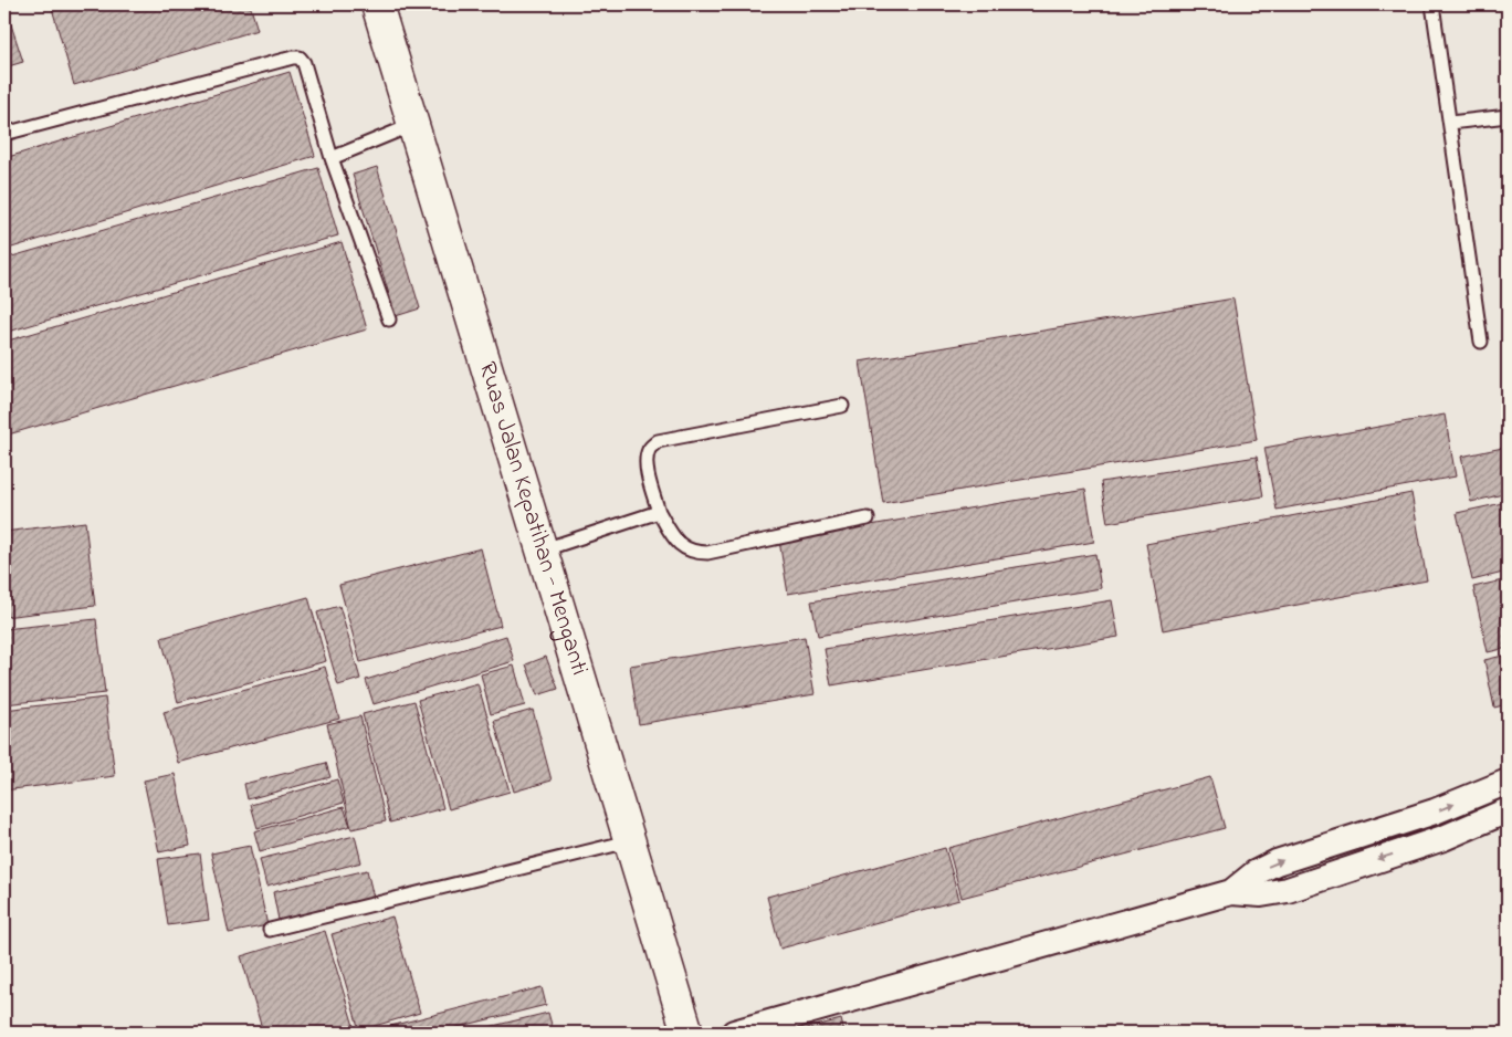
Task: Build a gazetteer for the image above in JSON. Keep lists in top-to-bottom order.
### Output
{
  "streets": {
    "main road": ["Ruas Jalan Kepatihan - Menganti"]
  }
}
